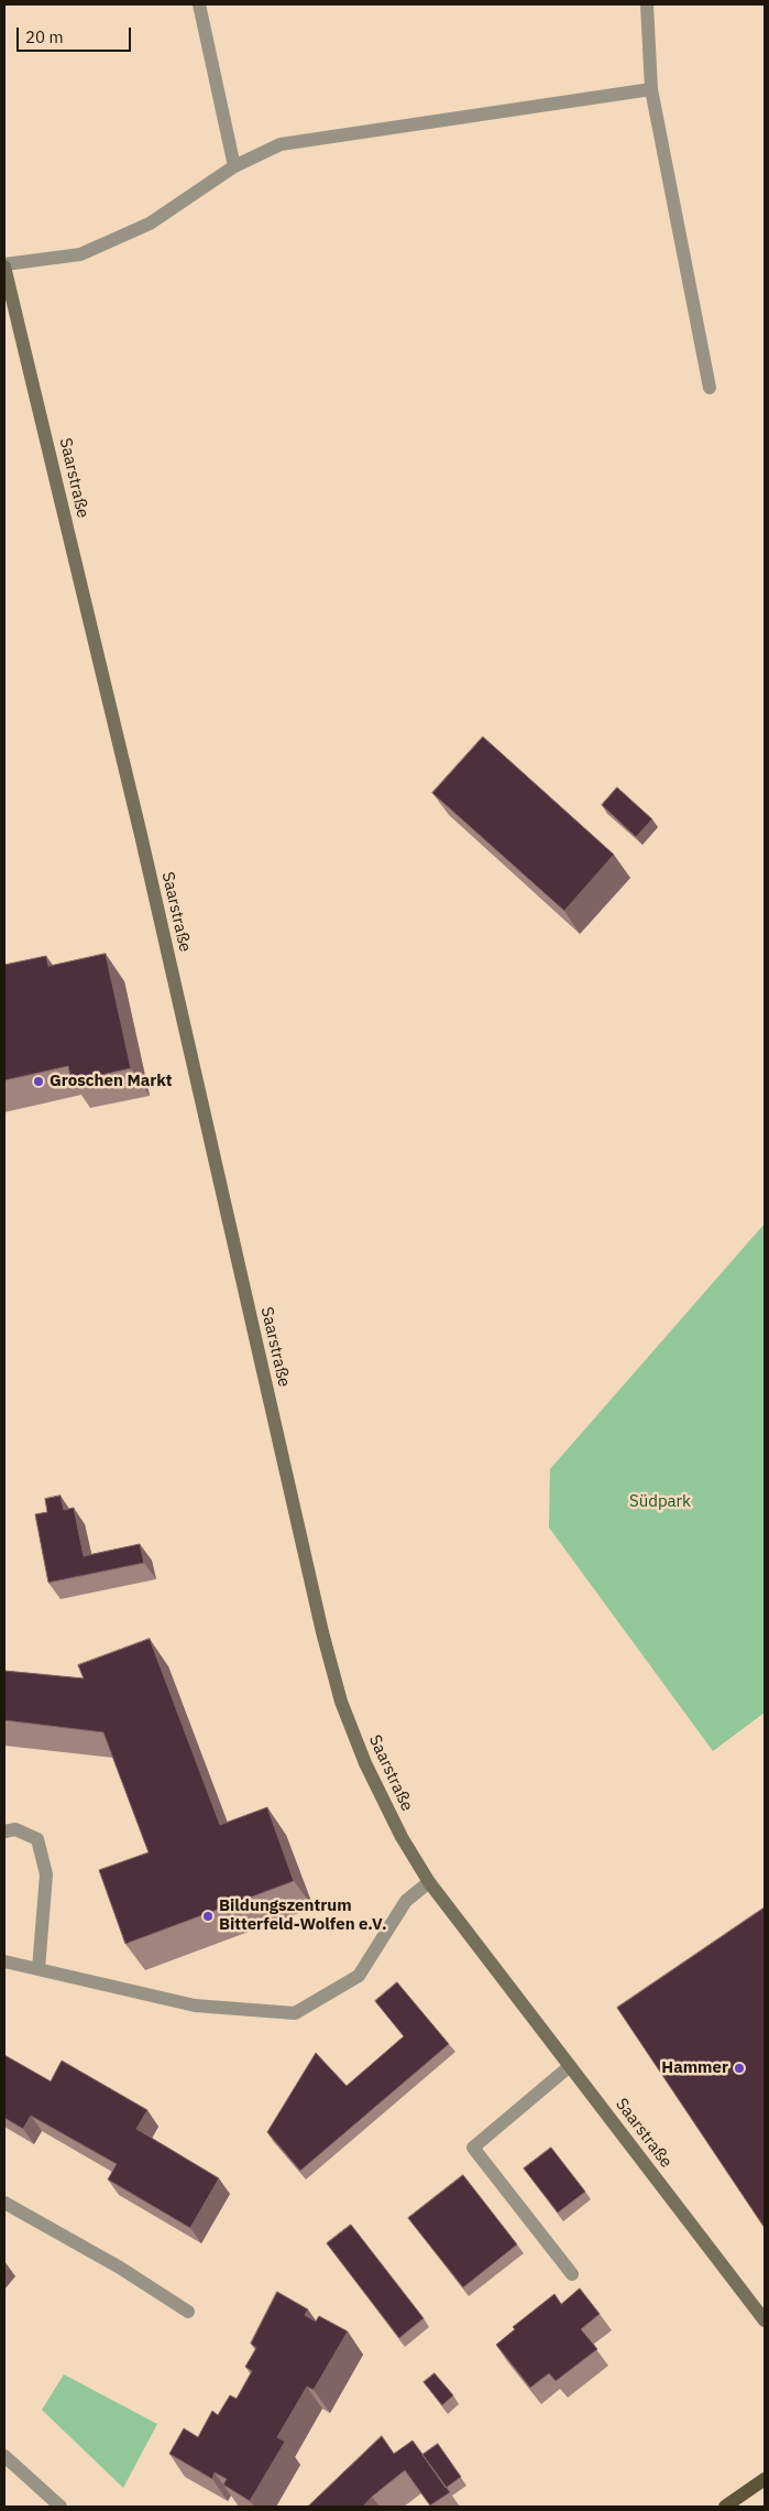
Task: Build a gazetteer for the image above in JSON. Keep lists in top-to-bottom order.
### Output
{
  "streets": {
    "street": ["Saarstraße"]
  },
  "parks": ["Südpark"],
  "places": ["Groschen Markt", "Bildungszentrum Bitterfeld-Wolfen e.V.", "Hammer"],
  "scale_bar": "20 m"
}
